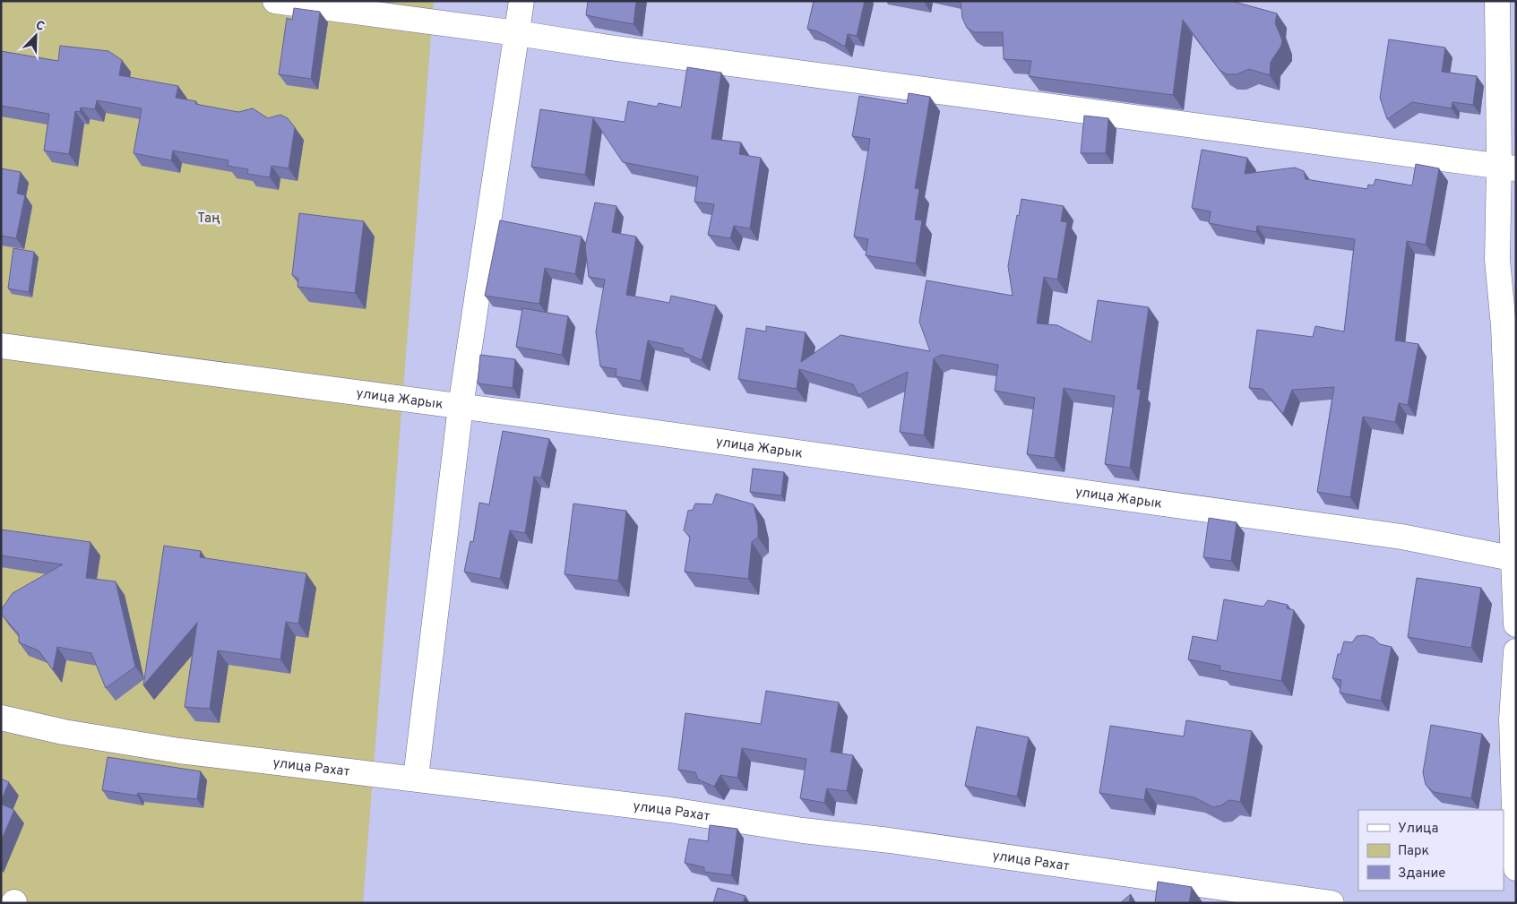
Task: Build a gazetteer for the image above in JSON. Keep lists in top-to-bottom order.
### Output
{
  "streets": {
    "street": ["улица Жарык", "улица Рахат"]
  },
  "parks": ["Таң"],
  "legend": ["Улица", "Парк", "Здание"],
  "north": "top right"
}
